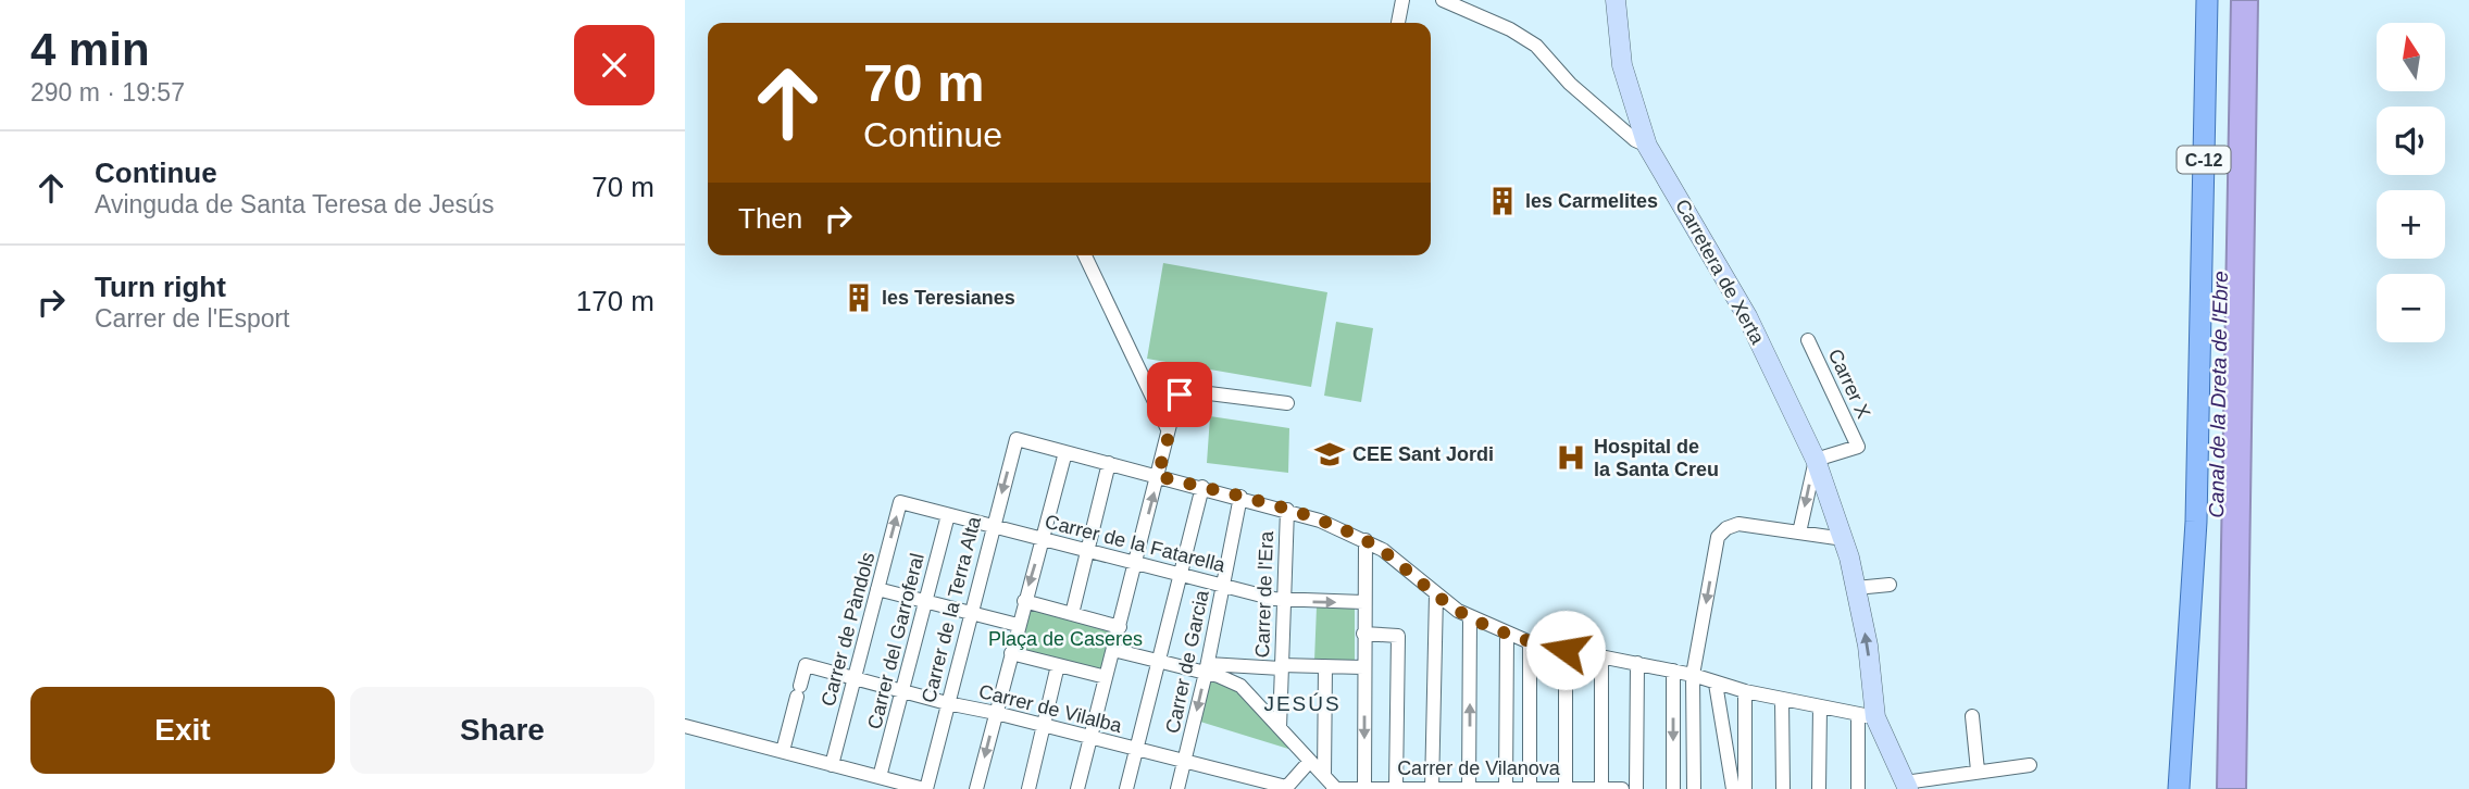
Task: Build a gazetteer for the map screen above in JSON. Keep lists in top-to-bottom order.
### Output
{
  "streets": {
    "main road": ["C-12", "Carretera de Xerta"],
    "street": [
      "Carrer X",
      "Carrer de la Fatarella",
      "Carrer de l'Era",
      "Carrer de la Terra Alta",
      "Carrer de Pàndols",
      "Carrer del Garroferal",
      "Carrer de Garcia",
      "Carrer de Vilalba",
      "Carrer de Vilanova"
    ]
  },
  "crossings": [
    ["Carretera de Xerta", "Carrer X"],
    ["Carrer de la Fatarella", "Carrer de l'Era"],
    ["Carrer de la Fatarella", "Carrer de la Terra Alta"],
    ["Carrer de la Fatarella", "Carrer de Pàndols"],
    ["Carrer de la Fatarella", "Carrer del Garroferal"],
    ["Carrer de la Fatarella", "Carrer de Garcia"],
    ["Carrer de la Terra Alta", "Carrer de Vilalba"],
    ["Carrer de Pàndols", "Carrer de Vilalba"],
    ["Carrer del Garroferal", "Carrer de Vilalba"],
    ["Carrer de Garcia", "Carrer de Vilalba"]
  ],
  "districts": ["JESÚS"],
  "water": ["Canal de la Dreta de l'Ebre"],
  "parks": ["Plaça de Caseres"],
  "places": {
    "building": ["les Carmelites", "les Teresianes"],
    "school or university": ["CEE Sant Jordi"],
    "hospital": ["Hospital de la Santa Creu"]
  },
  "north": "top",
  "page": {
    "heading": ["4 min", "290 m · 19:57"],
    "map_buttons": ["+", "−"],
    "turn": ["70 m", "Continue"],
    "list": [
      {
        "name": "Continue",
        "note": "Avinguda de Santa Teresa de Jesús",
        "value": "70 m"
      },
      {
        "name": "Turn right",
        "note": "Carrer de l'Esport",
        "value": "170 m"
      }
    ],
    "then": "Then",
    "buttons": ["Exit", "Share"]
  }
}
